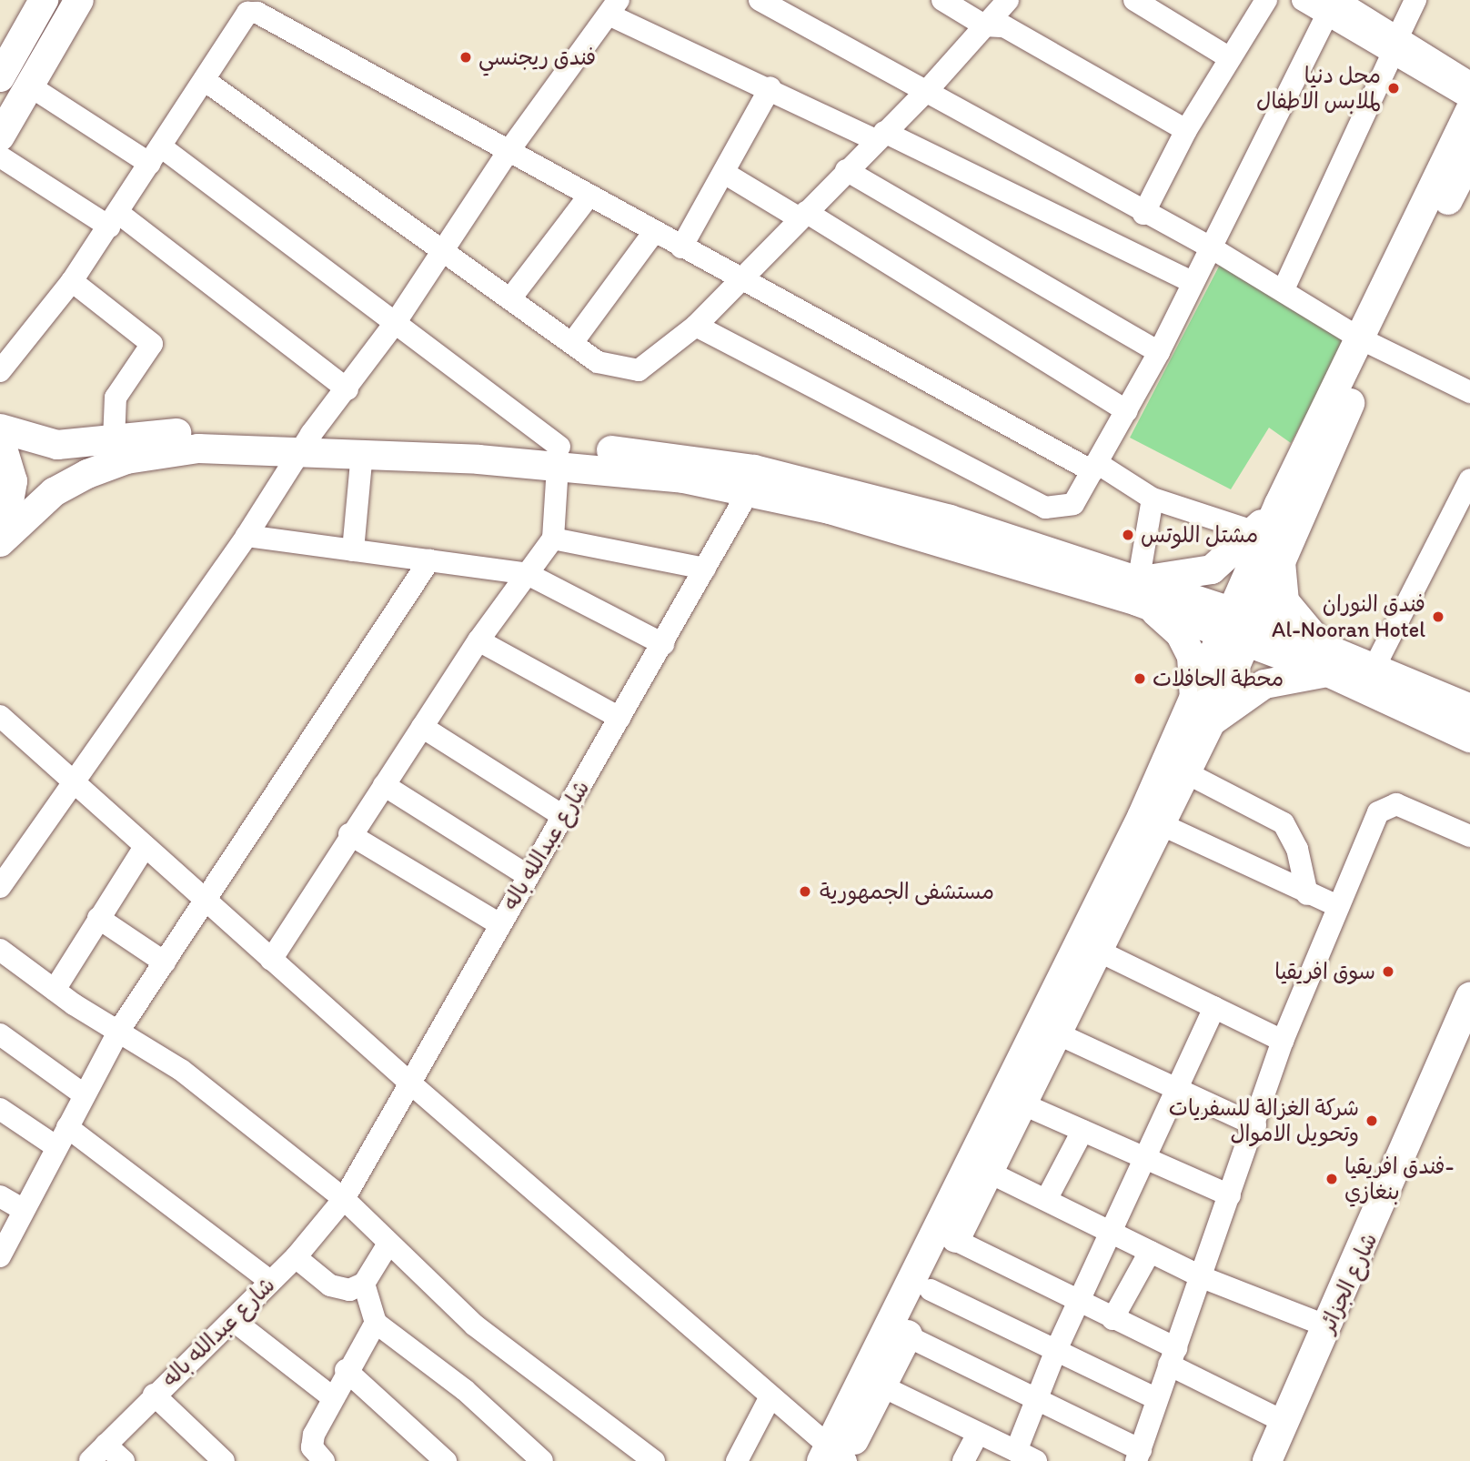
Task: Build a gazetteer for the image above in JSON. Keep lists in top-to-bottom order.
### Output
{
  "streets": {
    "main road": ["شارع الجزائر"],
    "street": ["شارع عبدالله باله"]
  },
  "places": [
    "فندق ريجنسي",
    "محل دنيا لملابس الاطفال",
    "مشتل اللوتس",
    "فندق النوران Al-Nooran Hotel",
    "محطة الحافلات",
    "مستشفى الجمهورية",
    "سوق افريقيا",
    "شركة الغزالة للسفريات وتحويل الاموال",
    "فندق افريقيا- بنغازي"
  ]
}
